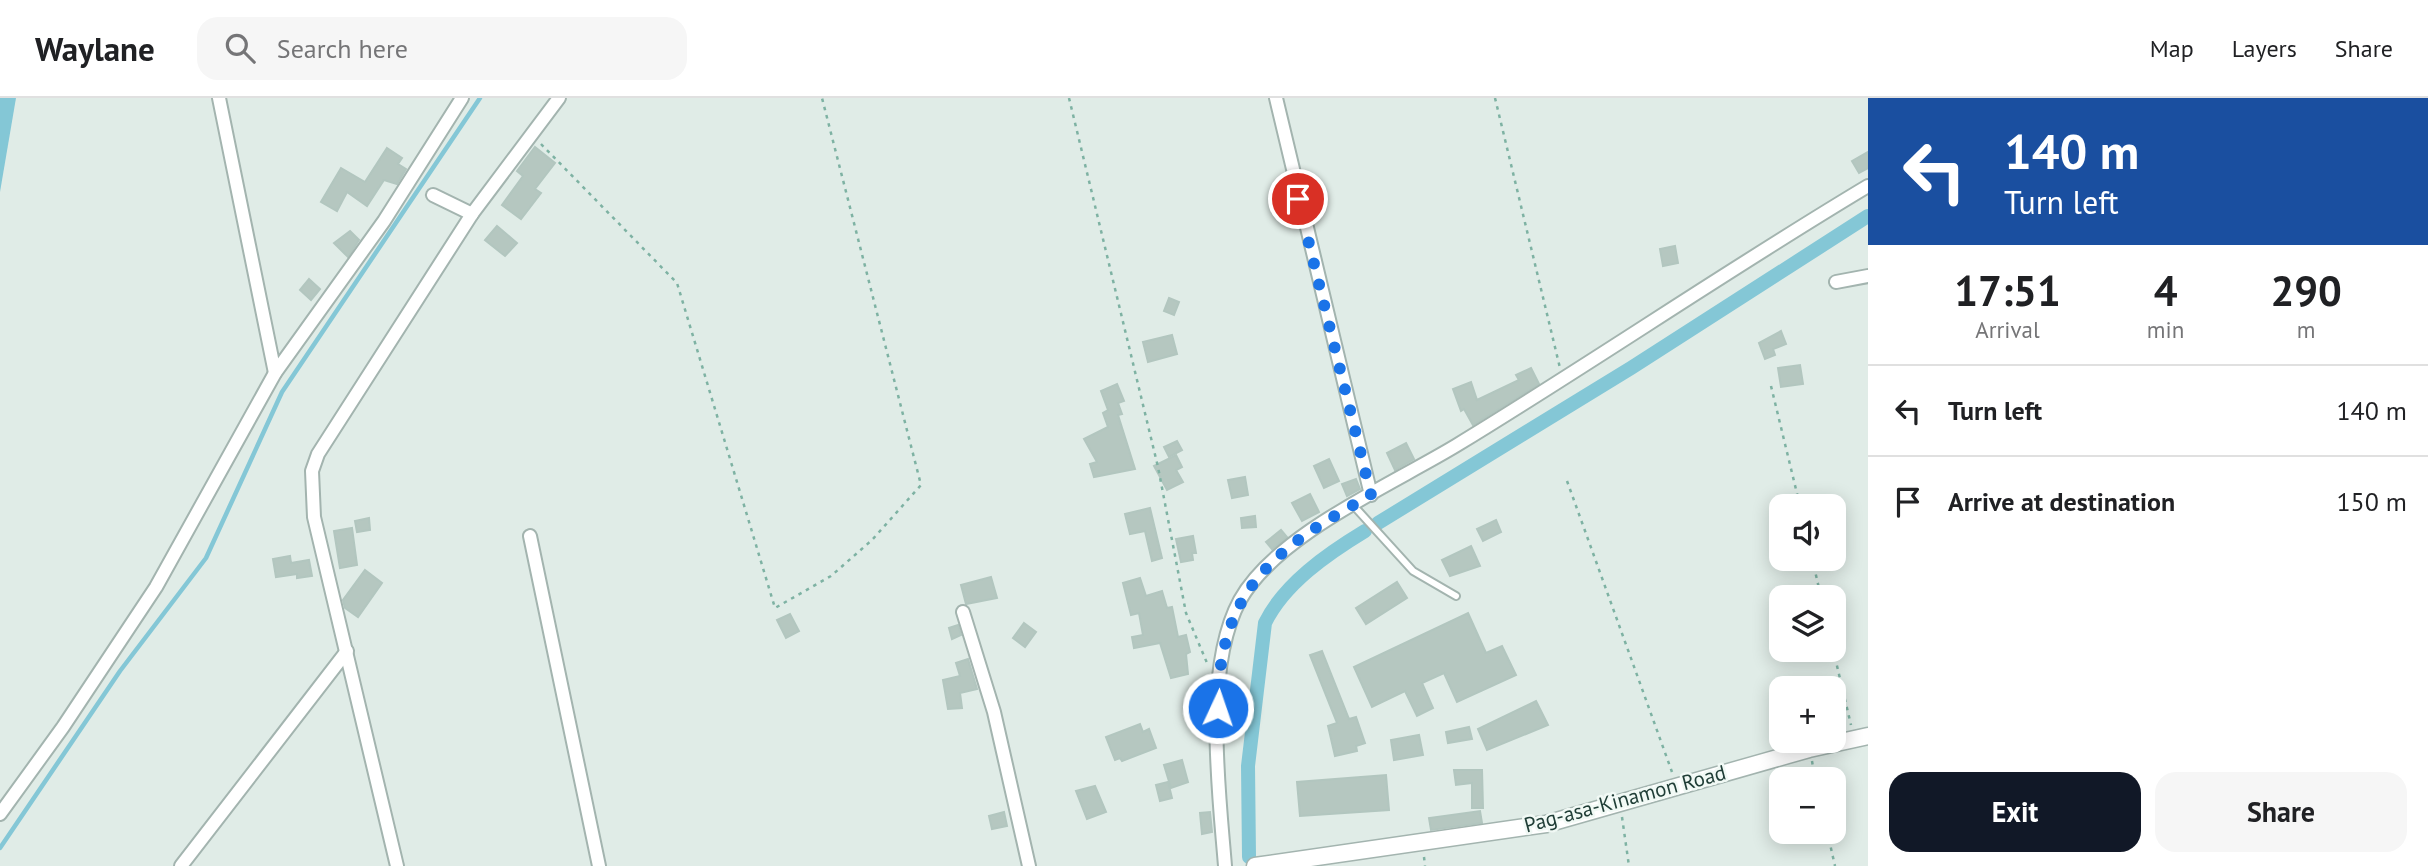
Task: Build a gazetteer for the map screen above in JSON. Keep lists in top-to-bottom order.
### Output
{
  "streets": {
    "street": ["Pag-asa-Kinamon Road"]
  },
  "page": {
    "header": "Waylane",
    "search": "Search here",
    "nav": ["Map", "Layers", "Share"],
    "turn": ["140 m", "Turn left"],
    "eta": [
      "17:51",
      "Arrival",
      "4",
      "min",
      "290",
      "m"
    ],
    "list": [
      {
        "name": "Turn left",
        "value": "140 m"
      },
      {
        "name": "Arrive at destination",
        "value": "150 m"
      }
    ],
    "map_buttons": ["+", "−"],
    "buttons": ["Exit", "Share"]
  }
}
